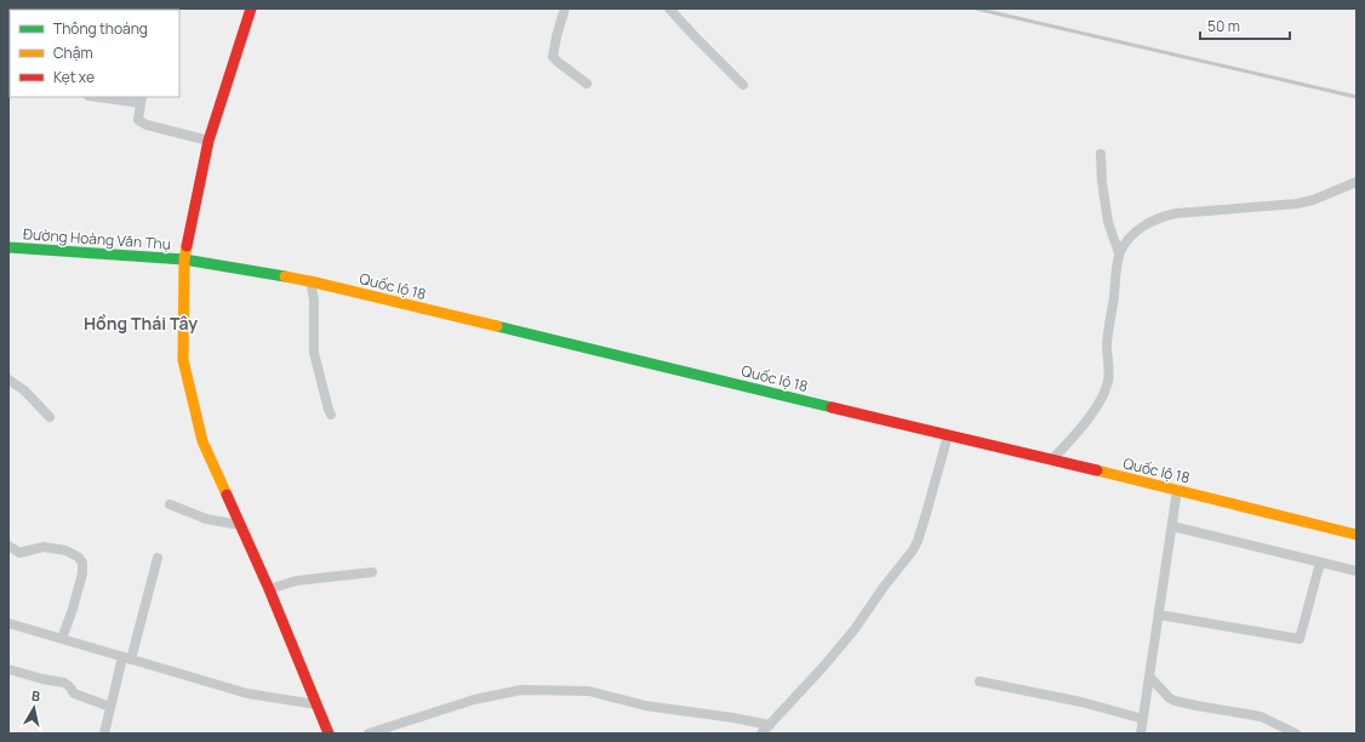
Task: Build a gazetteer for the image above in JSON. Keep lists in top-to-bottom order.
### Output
{
  "streets": {
    "main road": ["Đường Hoàng Văn Thụ", "Quốc lộ 18"]
  },
  "crossings": [
    ["Đường Hoàng Văn Thụ", "Quốc lộ 18"]
  ],
  "districts": ["Hồng Thái Tây"],
  "legend": ["Thông thoáng", "Chậm", "Kẹt xe"],
  "scale_bar": "50 m",
  "north": "top"
}
